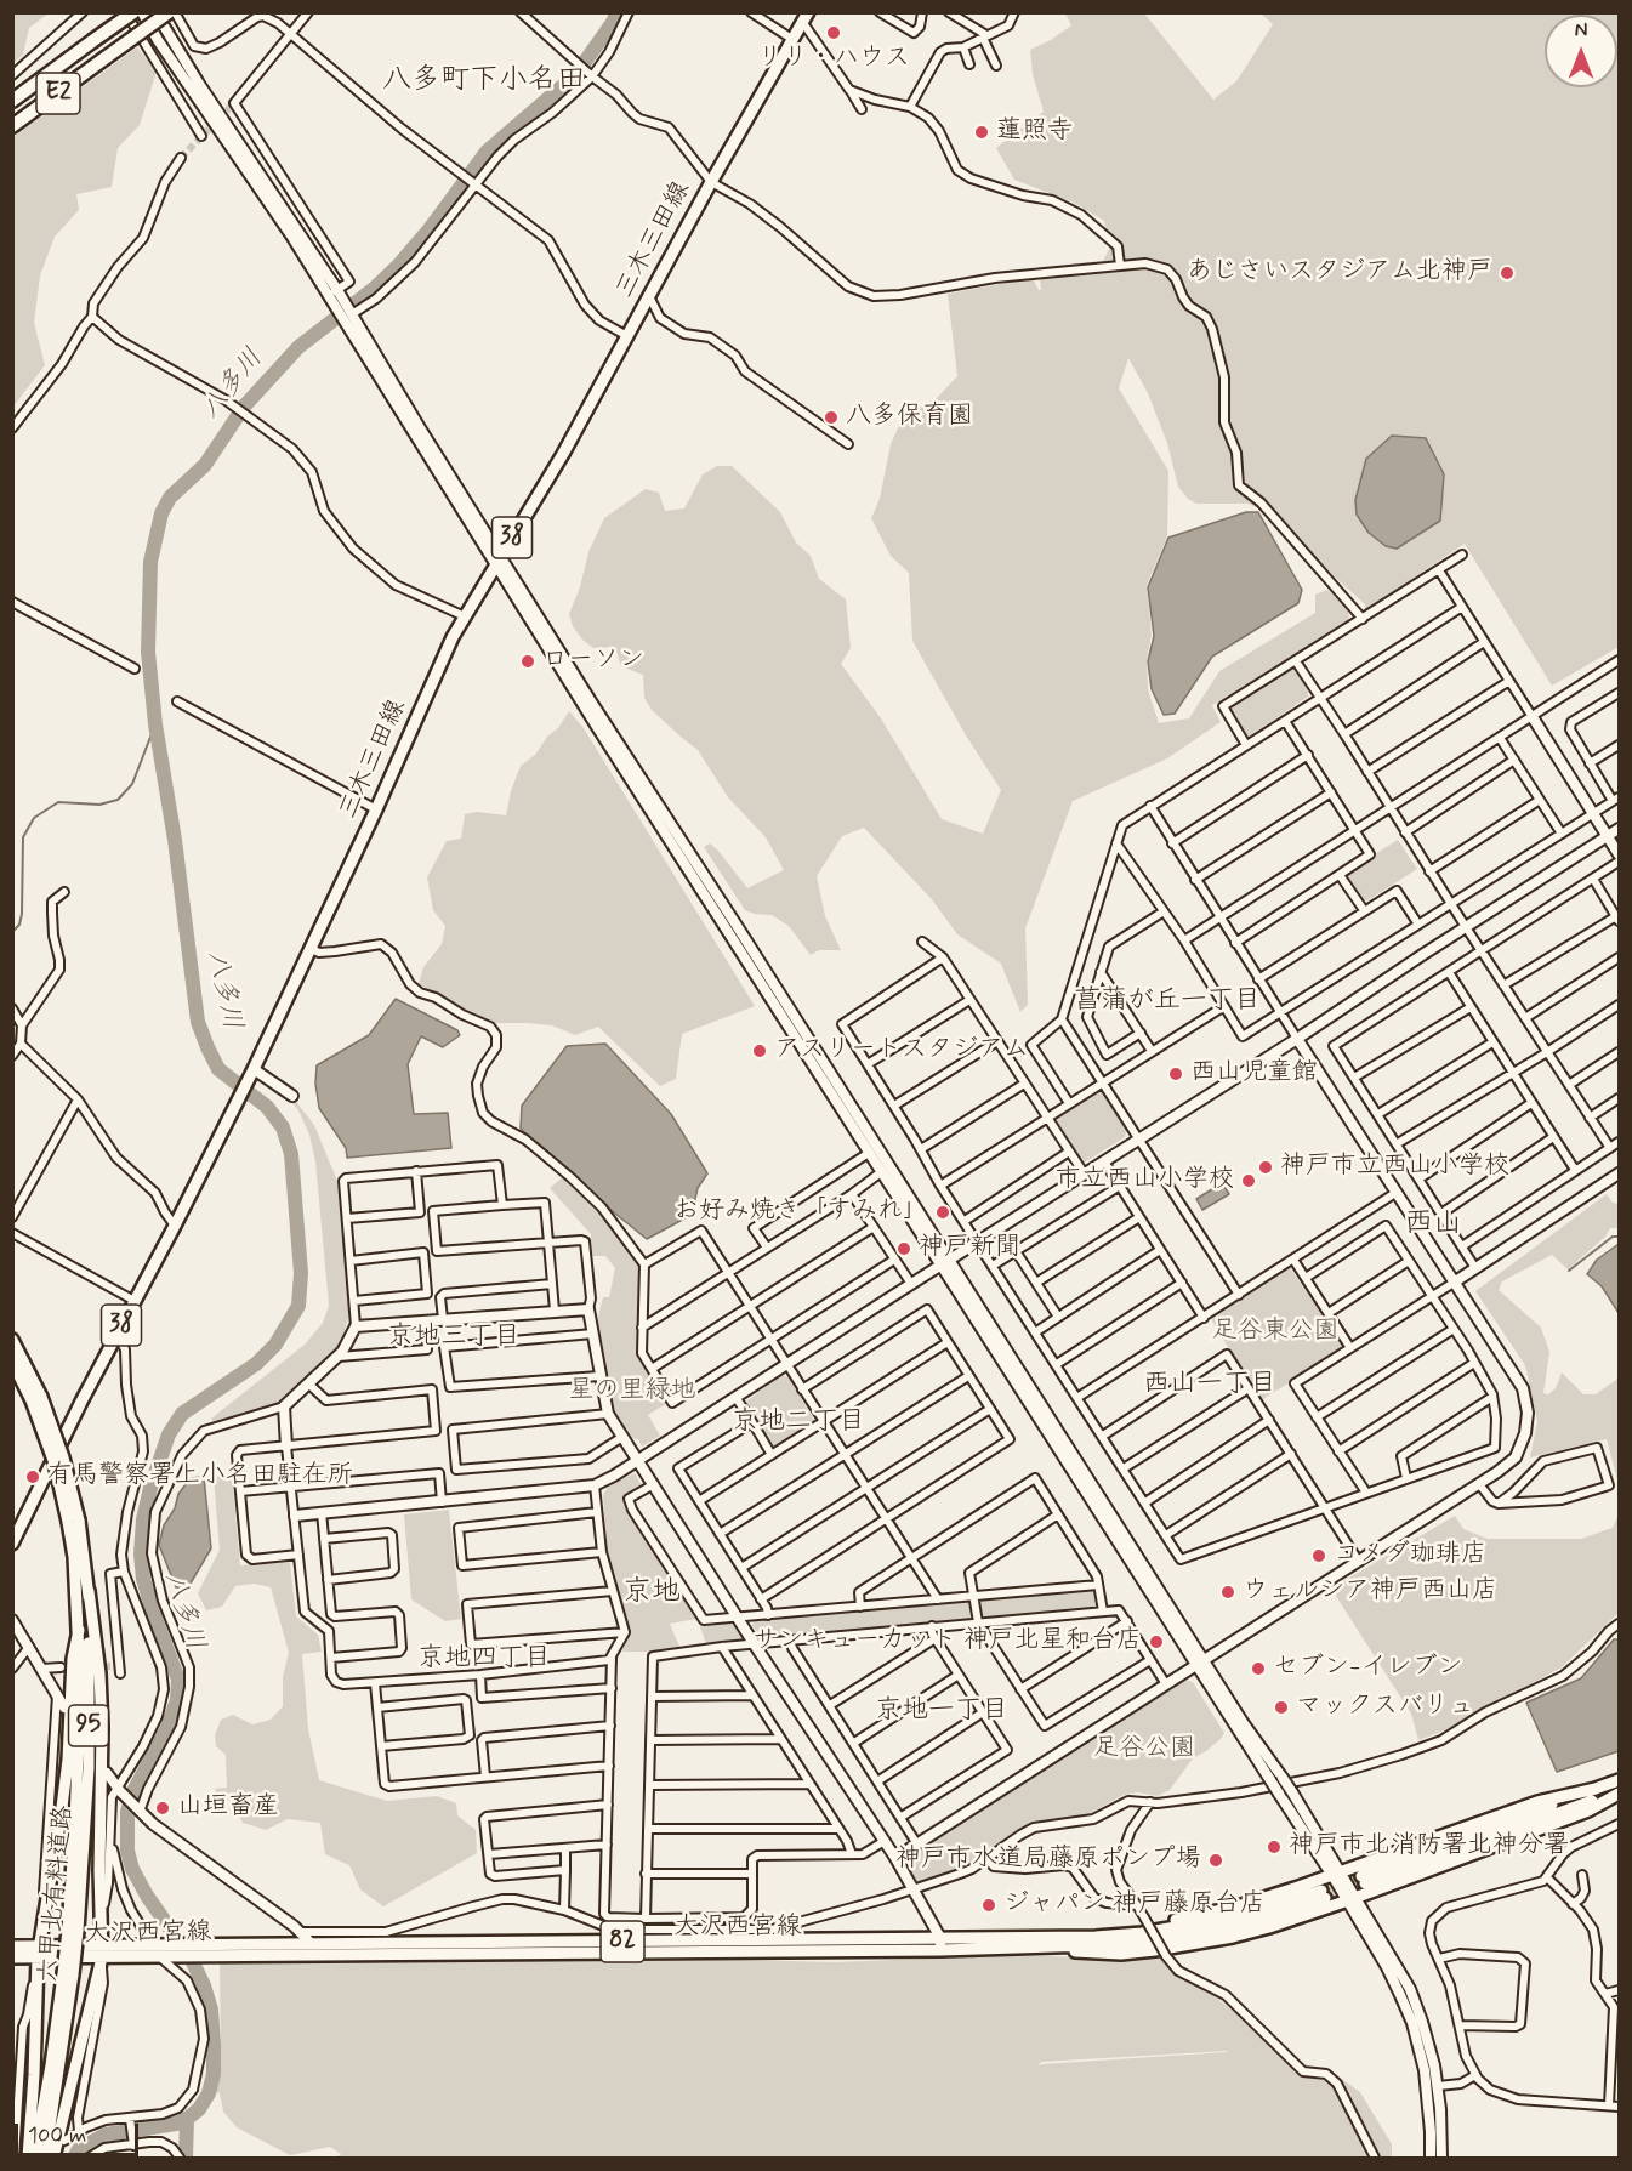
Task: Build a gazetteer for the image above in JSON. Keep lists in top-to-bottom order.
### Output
{
  "streets": {
    "highway": ["E2"],
    "main road": [
      "三木三田線",
      "38",
      "95",
      "六甲北有料道路",
      "大沢西宮線",
      "82"
    ]
  },
  "crossings": [
    ["95", "六甲北有料道路"],
    ["95", "大沢西宮線"]
  ],
  "districts": [
    "八多町下小名田",
    "菖蒲が丘一丁目",
    "西山",
    "京地三丁目",
    "西山一丁目",
    "京地二丁目",
    "京地",
    "京地四丁目",
    "京地一丁目"
  ],
  "water": ["八多川"],
  "parks": ["足谷東公園", "星の里緑地", "足谷公園"],
  "places": [
    "リリ・ハウス",
    "蓮照寺",
    "あじさいスタジアム北神戸",
    "八多保育園",
    "ローソン",
    "アスリートスタジアム",
    "西山児童館",
    "神戸市立西山小学校",
    "市立西山小学校",
    "お好み焼き「すみれ」",
    "神戸新聞",
    "有馬警察署上小名田駐在所",
    "コメダ珈琲店",
    "ウェルシア神戸西山店",
    "サンキューカット 神戸北星和台店",
    "セブン-イレブン",
    "マックスバリュ",
    "山垣畜産",
    "神戸市北消防署北神分署",
    "神戸市水道局藤原ポンプ場",
    "ジャパン 神戸藤原台店"
  ],
  "scale_bar": "100 m",
  "north": "top"
}
